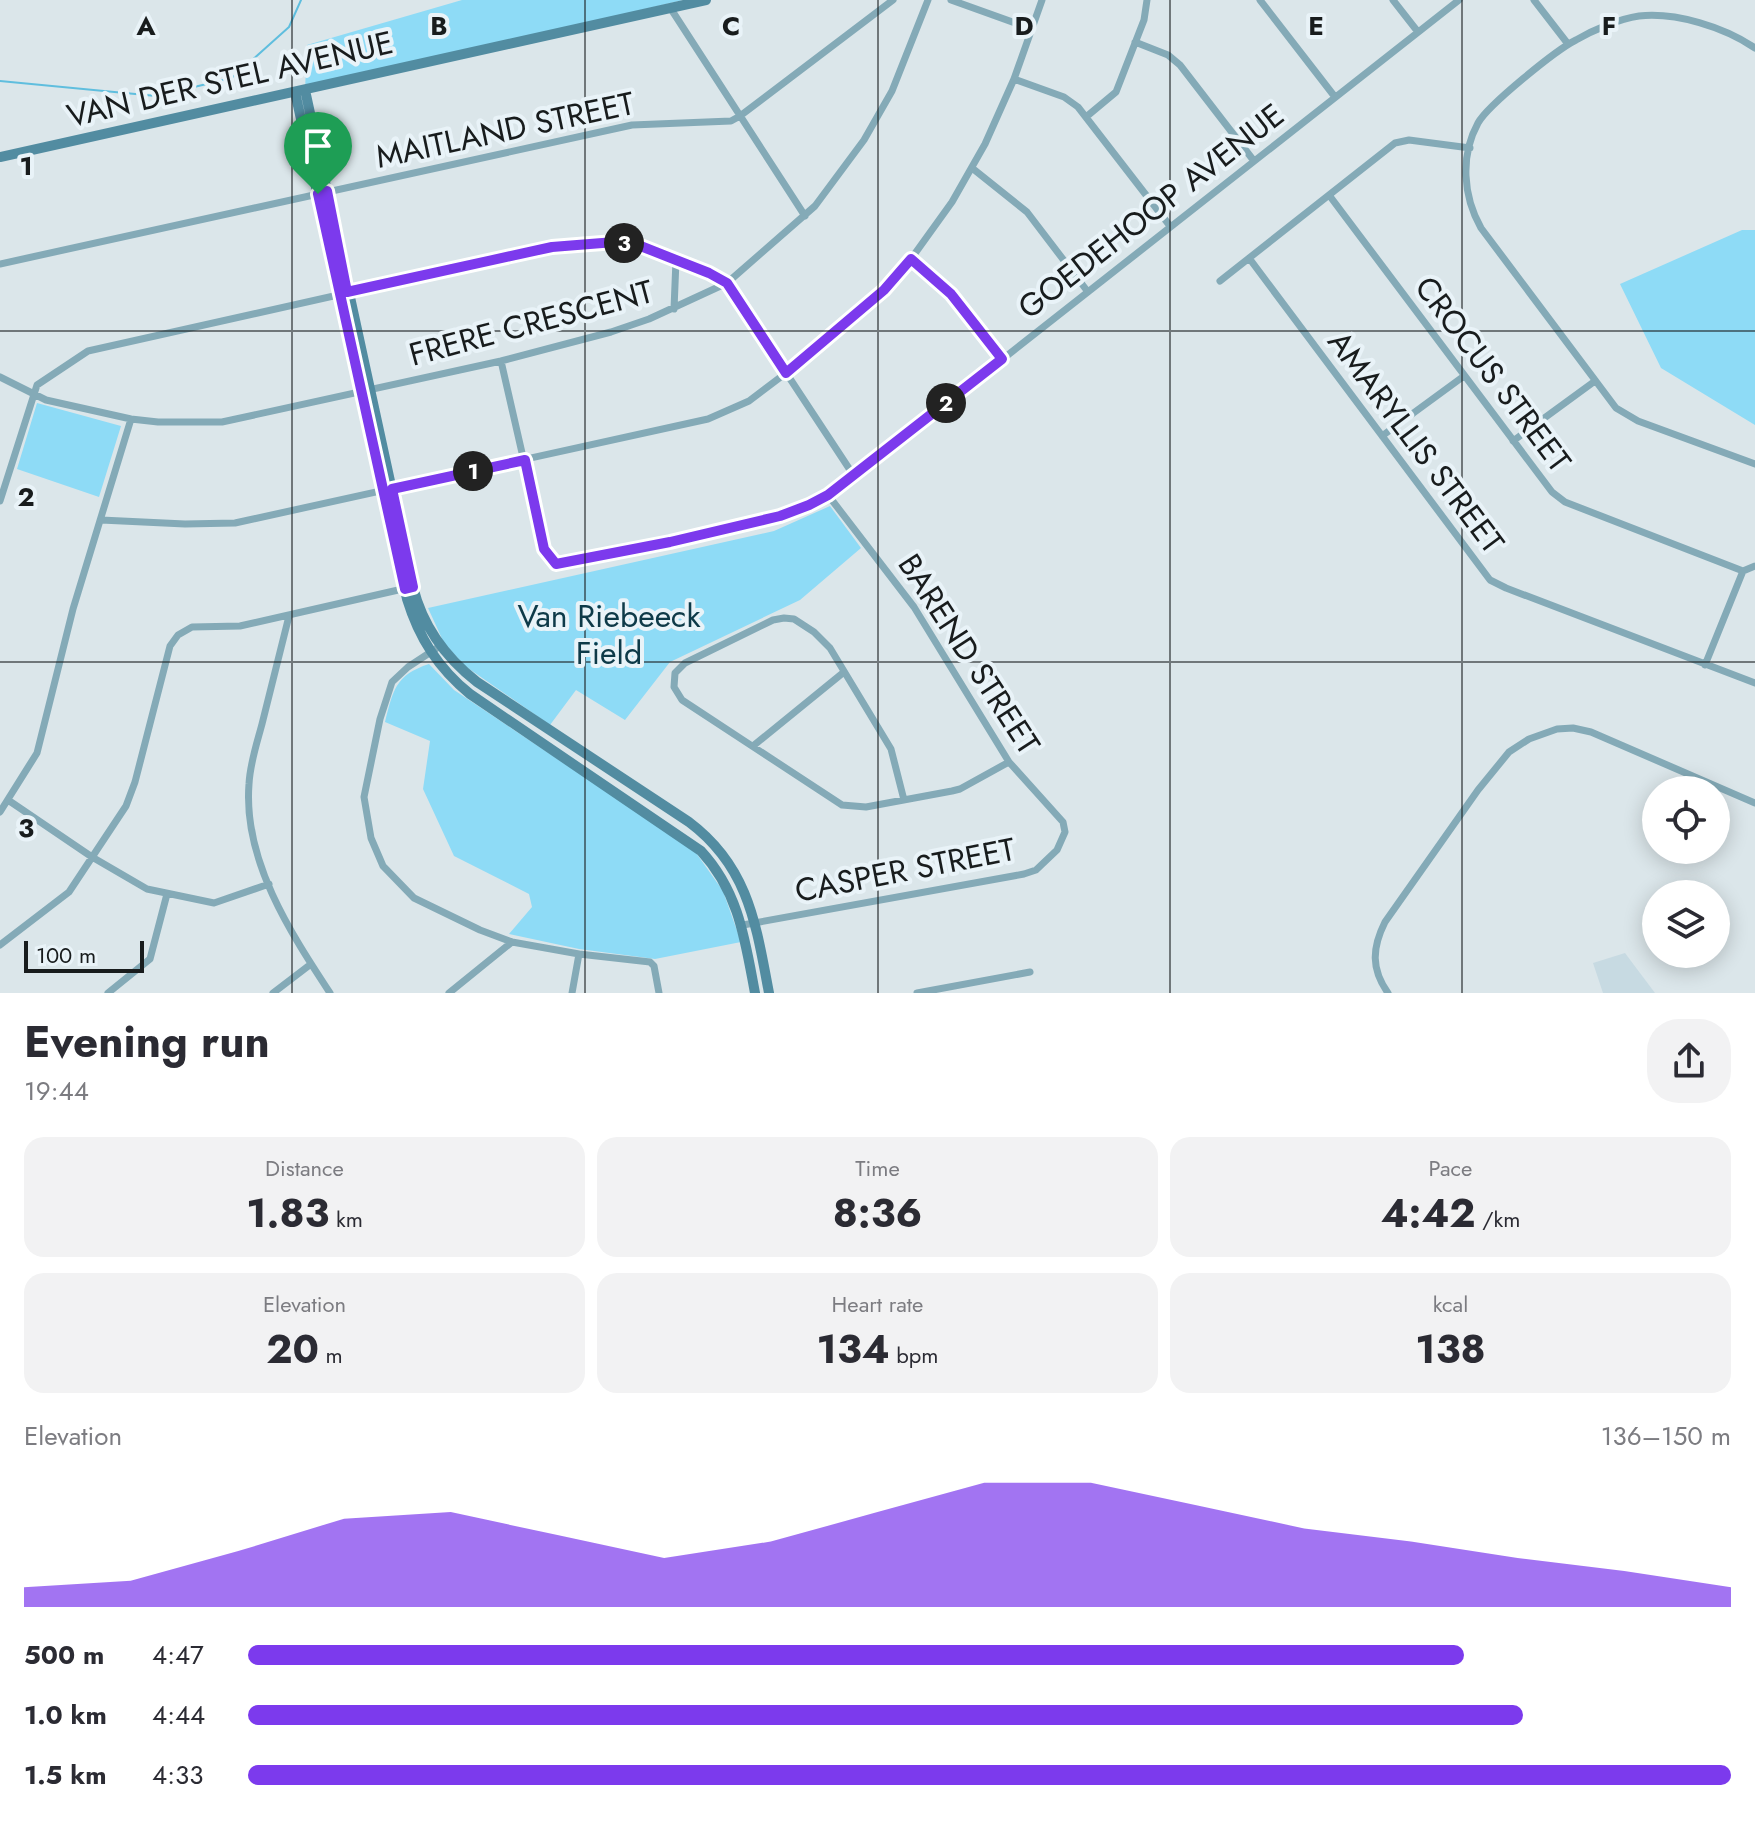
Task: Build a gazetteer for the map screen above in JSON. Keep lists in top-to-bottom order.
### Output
{
  "streets": {
    "street": [
      "VAN DER STEL AVENUE",
      "MAITLAND STREET",
      "GOEDEHOOP AVENUE",
      "FRERE CRESCENT",
      "CROCUS STREET",
      "AMARYLLIS STREET",
      "BAREND STREET",
      "CASPER STREET"
    ]
  },
  "crossings": [
    ["GOEDEHOOP AVENUE", "BAREND STREET"],
    ["BAREND STREET", "CASPER STREET"]
  ],
  "parks": ["Van Riebeeck Field"],
  "scale_bar": "100 m",
  "page": {
    "pins": ["3", "2", "1"],
    "scale": "100 m",
    "heading": ["Evening run", "19:44"],
    "stats": [
      ["Distance", "1.83 km"],
      ["Time", "8:36"],
      ["Pace", "4:42 /km"],
      ["Elevation", "20 m"],
      ["Heart rate", "134 bpm"],
      ["kcal", "138"]
    ],
    "chart": ["Elevation", "136–150 m"],
    "list": [
      {
        "name": "500 m",
        "note": "4:47"
      },
      {
        "name": "1.0 km",
        "note": "4:44"
      },
      {
        "name": "1.5 km",
        "note": "4:33"
      }
    ]
  },
  "grid": {
    "columns": [
      "A",
      "B",
      "C",
      "D",
      "E",
      "F"
    ],
    "rows": ["1", "2", "3"]
  }
}
